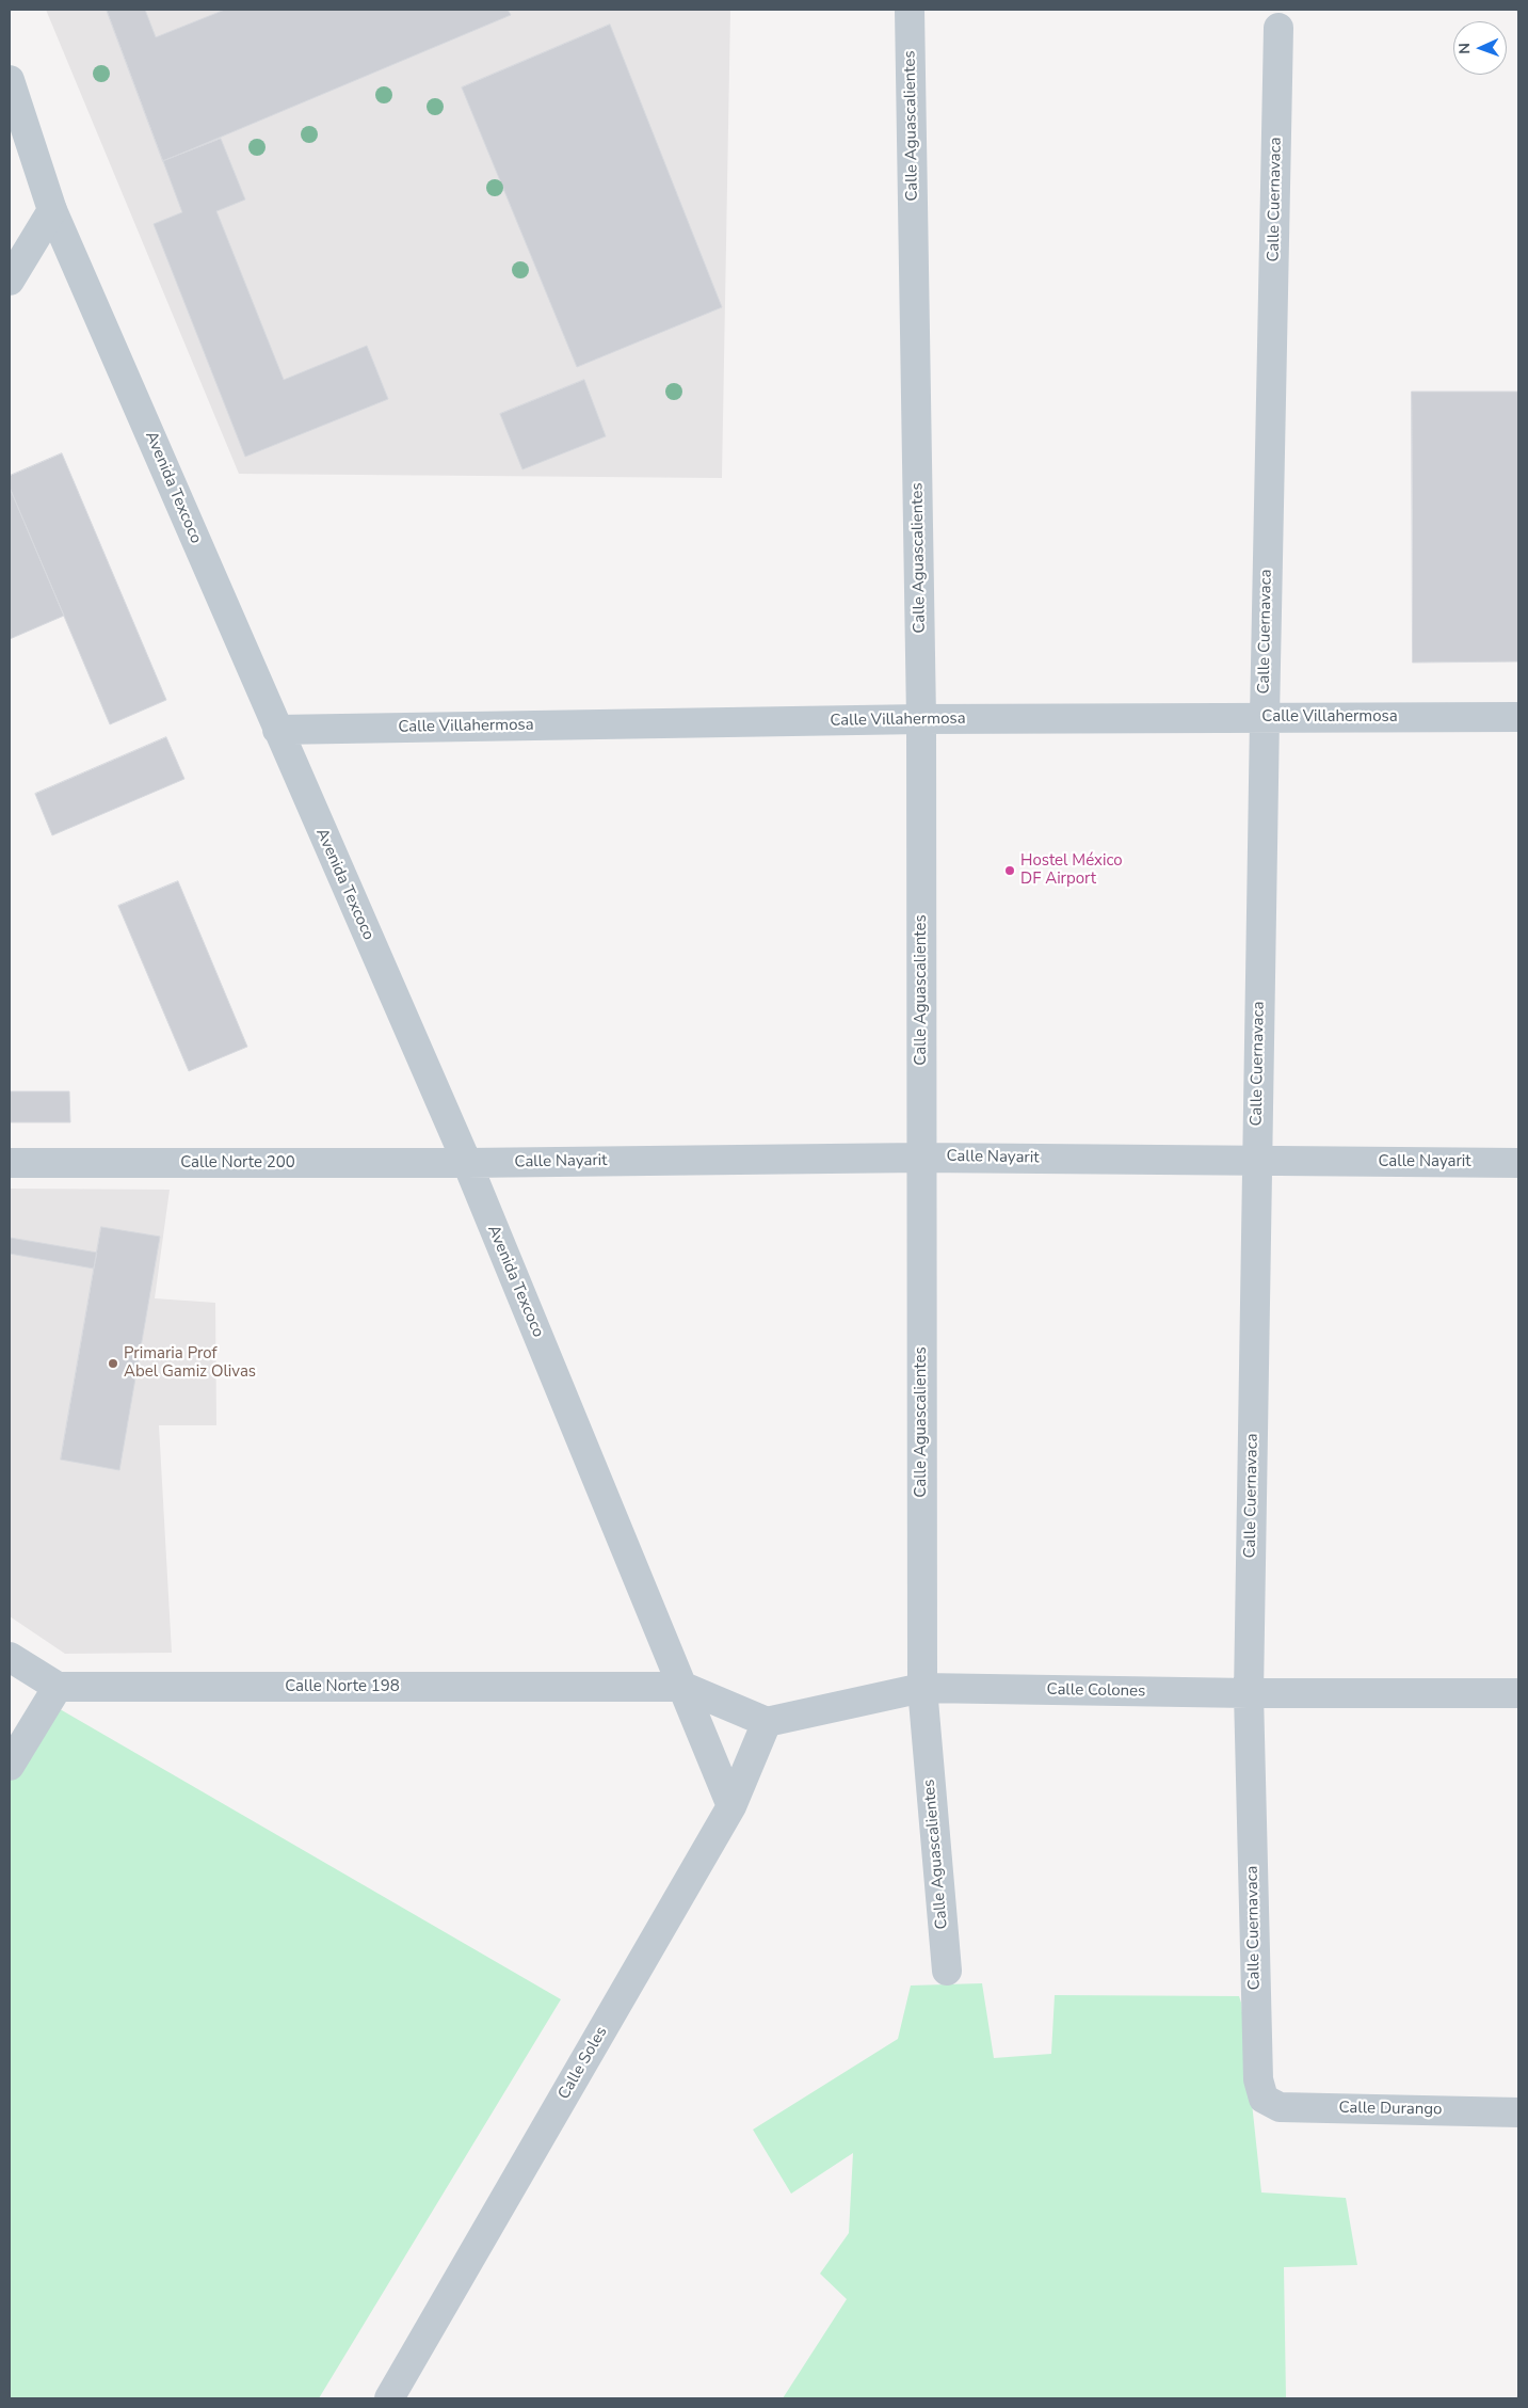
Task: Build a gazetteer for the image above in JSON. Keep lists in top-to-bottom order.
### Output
{
  "streets": {
    "street": [
      "Calle Aguascalientes",
      "Calle Cuernavaca",
      "Avenida Texcoco",
      "Calle Villahermosa",
      "Calle Nayarit",
      "Calle Norte 200",
      "Calle Norte 198",
      "Calle Colones",
      "Calle Soles",
      "Calle Durango"
    ]
  },
  "crossings": [
    ["Calle Aguascalientes", "Calle Villahermosa"],
    ["Calle Aguascalientes", "Calle Nayarit"],
    ["Calle Aguascalientes", "Calle Colones"],
    ["Calle Cuernavaca", "Calle Villahermosa"],
    ["Calle Cuernavaca", "Calle Nayarit"],
    ["Calle Cuernavaca", "Calle Colones"],
    ["Calle Cuernavaca", "Calle Durango"],
    ["Avenida Texcoco", "Calle Villahermosa"],
    ["Avenida Texcoco", "Calle Nayarit"],
    ["Avenida Texcoco", "Calle Norte 200"],
    ["Avenida Texcoco", "Calle Norte 198"],
    ["Avenida Texcoco", "Calle Soles"],
    ["Calle Nayarit", "Calle Norte 200"],
    ["Calle Colones", "Calle Soles"]
  ],
  "places": ["Hostel México DF Airport", "Primaria Prof Abel Gamiz Olivas"],
  "north": "left"
}
